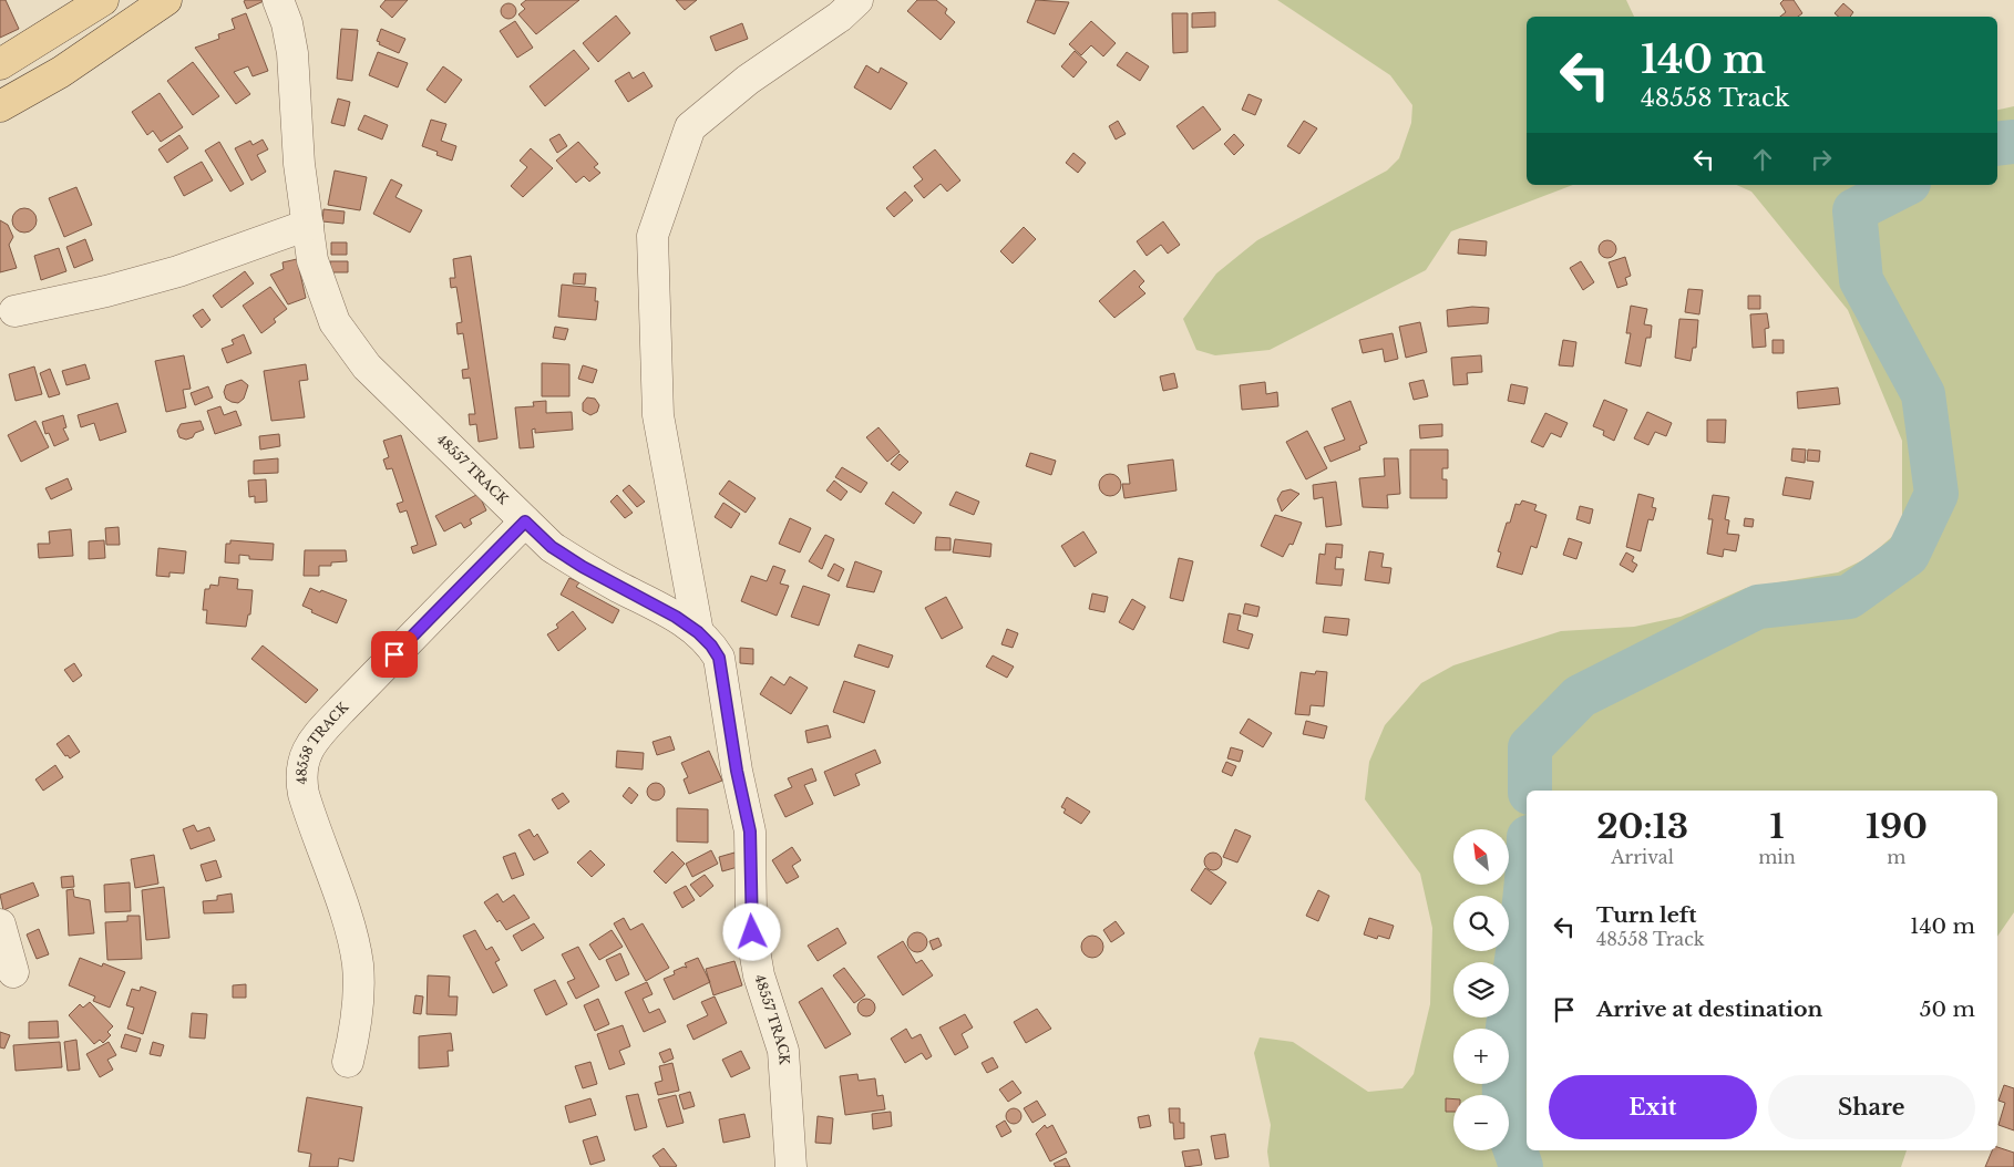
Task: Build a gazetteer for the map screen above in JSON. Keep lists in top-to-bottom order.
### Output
{
  "streets": {
    "street": ["48557 TRACK", "48558 TRACK"]
  },
  "crossings": [
    ["48557 TRACK", "48558 TRACK"]
  ],
  "north": "top left",
  "page": {
    "turn": ["140 m", "48558 Track"],
    "eta": [
      "20:13",
      "Arrival",
      "1",
      "min",
      "190",
      "m"
    ],
    "map_buttons": ["+", "−"],
    "list": [
      {
        "name": "Turn left",
        "note": "48558 Track",
        "value": "140 m"
      },
      {
        "name": "Arrive at destination",
        "value": "50 m"
      }
    ],
    "buttons": ["Exit", "Share"]
  }
}
